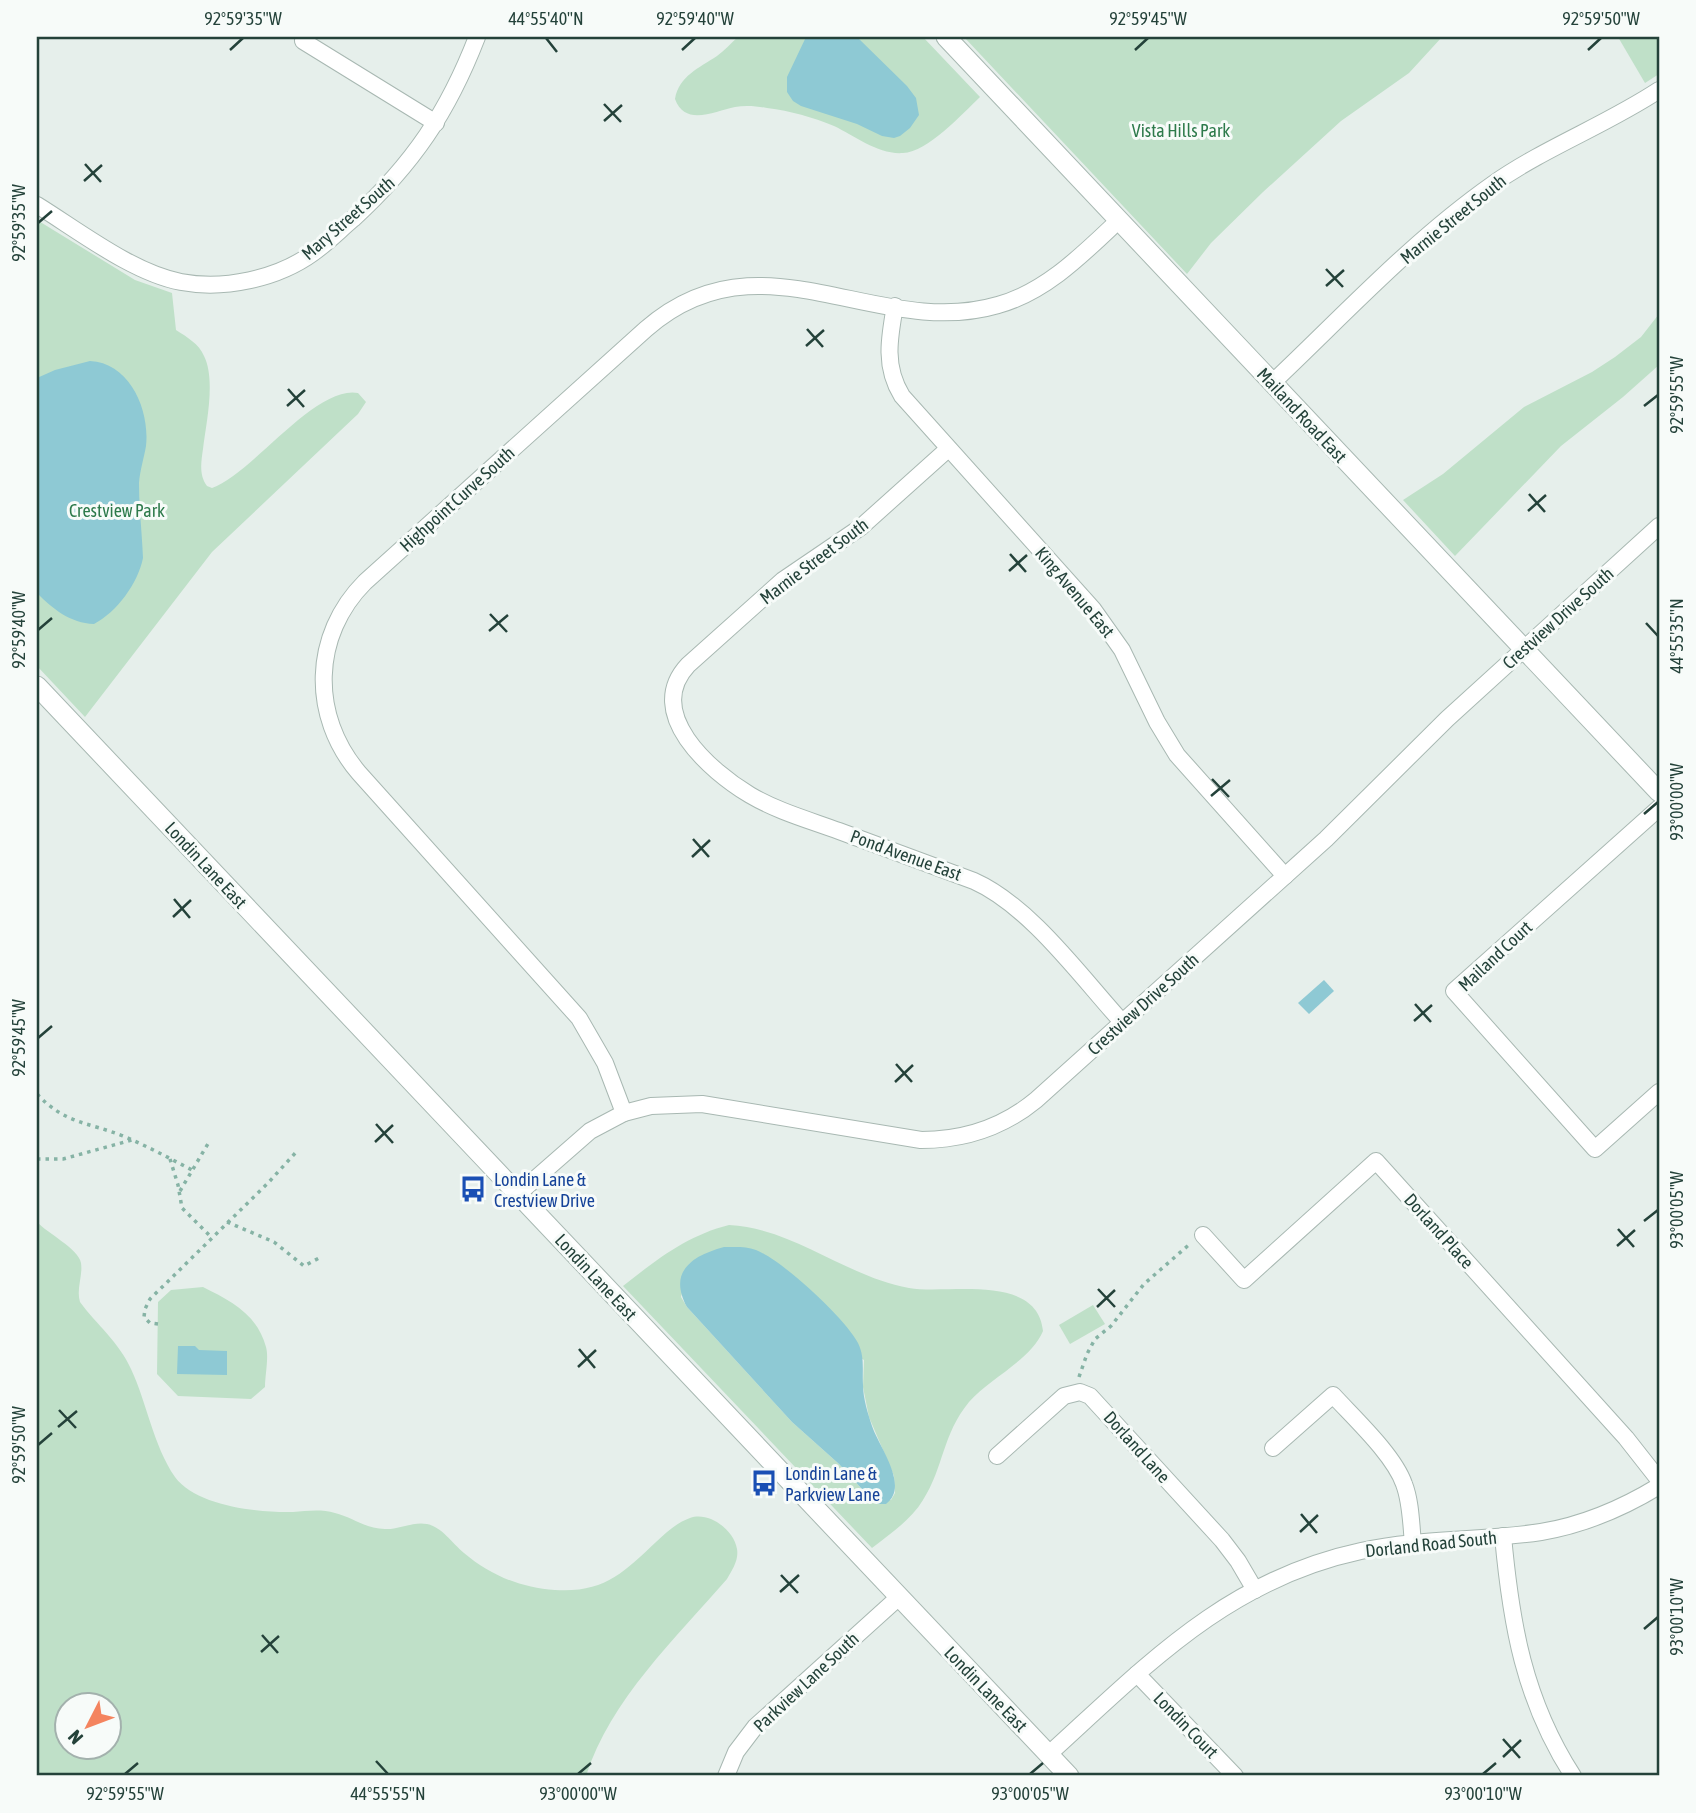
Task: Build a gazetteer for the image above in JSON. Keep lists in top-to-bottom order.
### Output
{
  "streets": {
    "street": [
      "Mary Street South",
      "Marnie Street South",
      "Mailand Road East",
      "Highpoint Curve South",
      "King Avenue East",
      "Crestview Drive South",
      "Pond Avenue East",
      "Londin Lane East",
      "Mailand Court",
      "Dorland Place",
      "Dorland Lane",
      "Dorland Road South",
      "Parkview Lane South",
      "Londin Court"
    ]
  },
  "crossings": [
    ["Marnie Street South", "Mailand Road East"],
    ["Marnie Street South", "King Avenue East"],
    ["Marnie Street South", "Pond Avenue East"],
    ["Mailand Road East", "Highpoint Curve South"],
    ["Mailand Road East", "Crestview Drive South"],
    ["Highpoint Curve South", "King Avenue East"],
    ["Highpoint Curve South", "Crestview Drive South"],
    ["King Avenue East", "Crestview Drive South"],
    ["Crestview Drive South", "Pond Avenue East"],
    ["Crestview Drive South", "Londin Lane East"],
    ["Londin Lane East", "Dorland Road South"],
    ["Londin Lane East", "Parkview Lane South"],
    ["Dorland Lane", "Dorland Road South"],
    ["Dorland Road South", "Londin Court"]
  ],
  "parks": ["Vista Hills Park", "Crestview Park"],
  "places": {
    "bus stop": ["Londin Lane & Crestview Drive", "Londin Lane & Parkview Lane"]
  },
  "north": "bottom left",
  "coordinates": [
    "92°59'35\"W",
    "44°55'40\"N",
    "92°59'40\"W",
    "92°59'45\"W",
    "92°59'50\"W",
    "92°59'55\"W",
    "44°55'35\"N",
    "93°00'00\"W",
    "93°00'05\"W",
    "93°00'10\"W",
    "44°55'55\"N"
  ]
}
